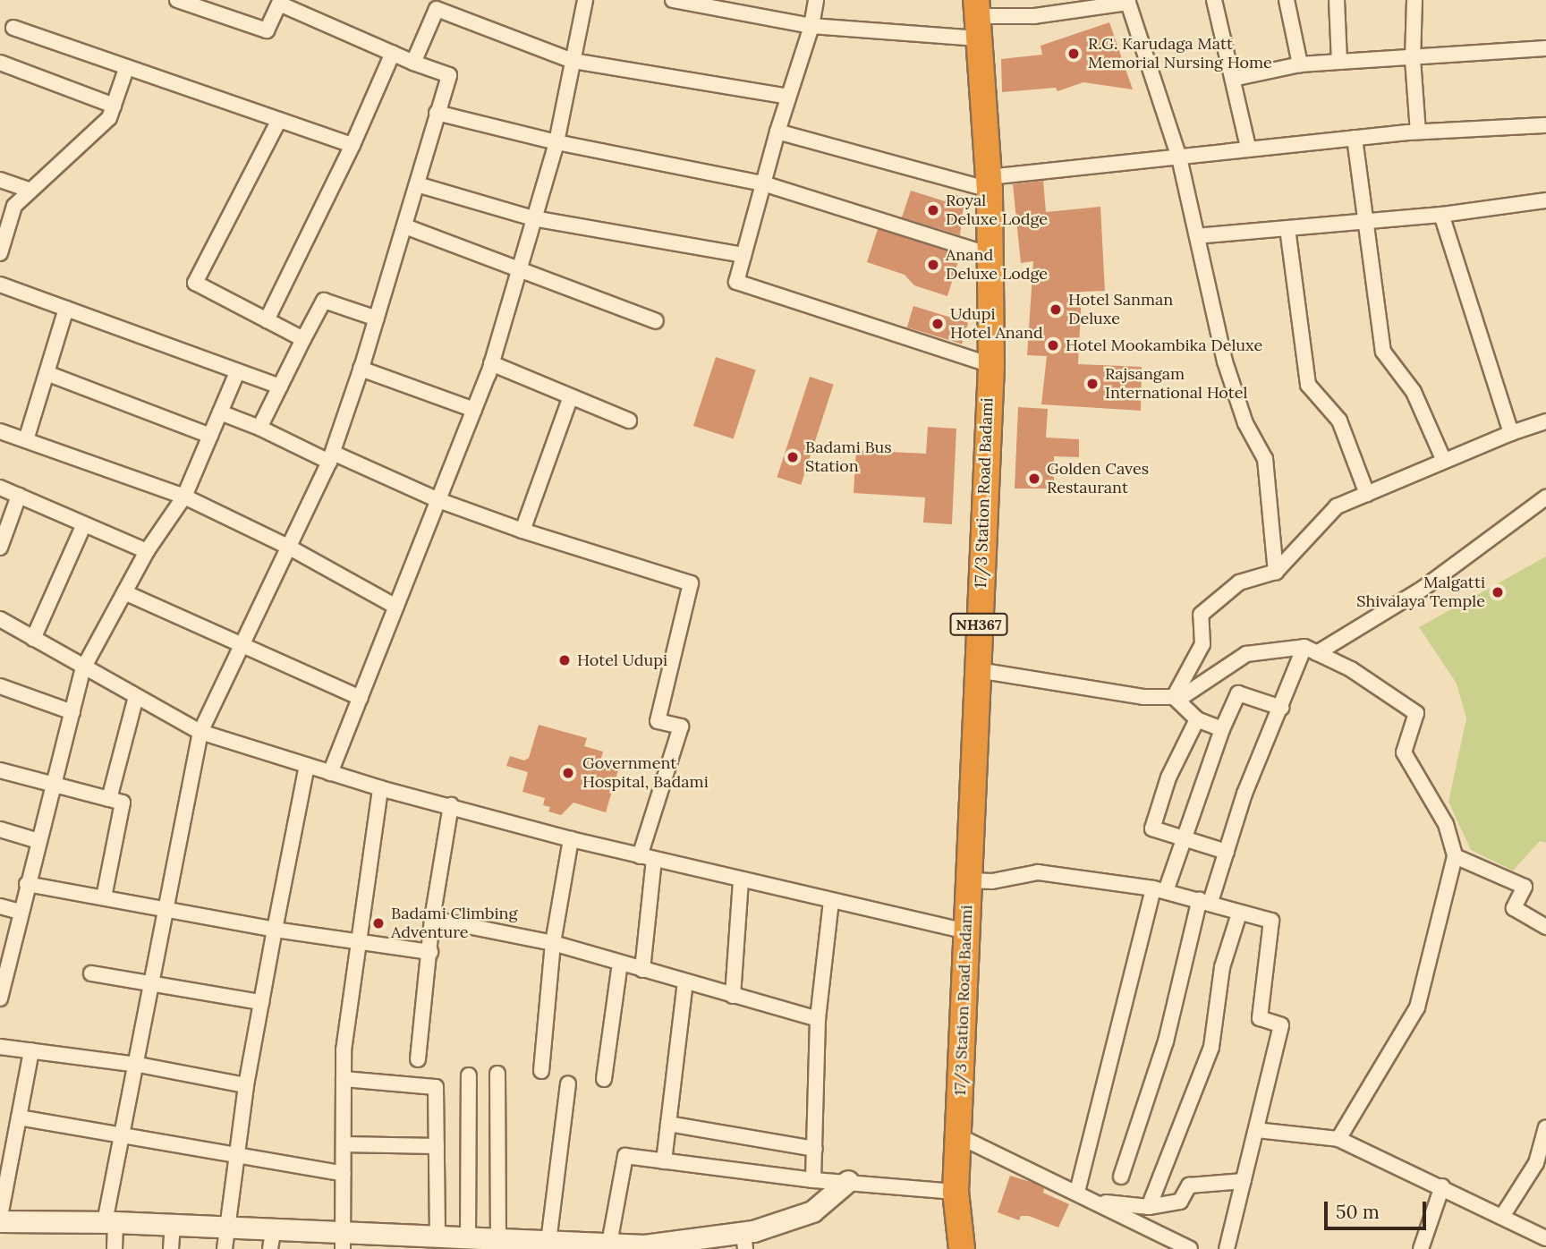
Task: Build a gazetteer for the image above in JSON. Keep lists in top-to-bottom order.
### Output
{
  "streets": {
    "highway": ["17/3 Station Road Badami", "NH367"]
  },
  "places": [
    "R.G. Karudaga Matt Memorial Nursing Home",
    "Royal Deluxe Lodge",
    "Anand Deluxe Lodge",
    "Hotel Sanman Deluxe",
    "Udupi Hotel Anand",
    "Hotel Mookambika Deluxe",
    "Rajsangam International Hotel",
    "Badami Bus Station",
    "Golden Caves Restaurant",
    "Malgatti Shivalaya Temple",
    "Hotel Udupi",
    "Government Hospital, Badami",
    "Badami Climbing Adventure"
  ],
  "scale_bar": "50 m"
}
